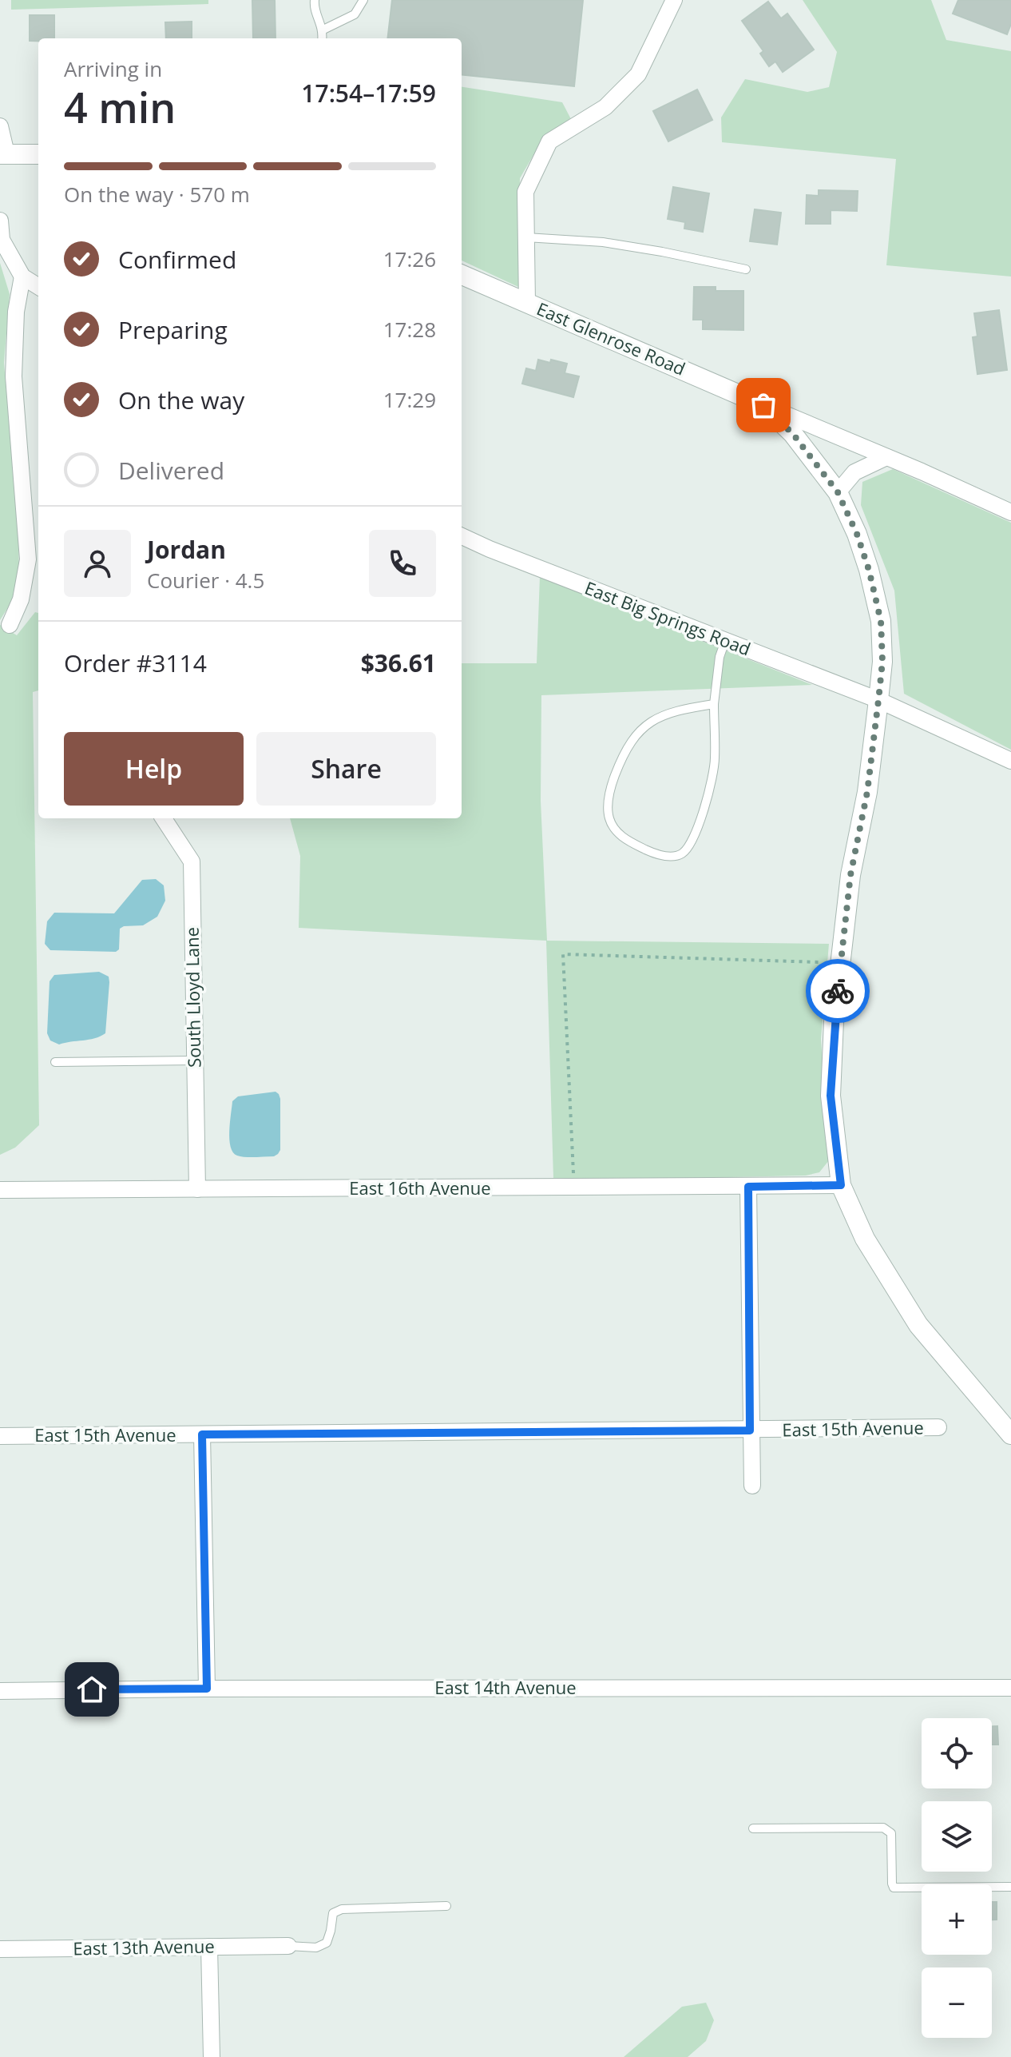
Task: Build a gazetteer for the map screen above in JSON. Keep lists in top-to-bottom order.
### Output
{
  "streets": {
    "street": [
      "East Glenrose Road",
      "East Big Springs Road",
      "South Lloyd Lane",
      "East 16th Avenue",
      "East 15th Avenue",
      "East 14th Avenue",
      "East 13th Avenue"
    ]
  },
  "crossings": [
    ["South Lloyd Lane", "East 16th Avenue"]
  ],
  "page": {
    "heading": ["4 min", "Arriving in", "17:54–17:59"],
    "panel": [
      "Jordan",
      "Courier · 4.5",
      "Order #3114",
      "$36.61"
    ],
    "bar": "On the way · 570 m",
    "list": [
      ["Confirmed", "17:26"],
      ["Preparing", "17:28"],
      ["On the way", "17:29"],
      "Delivered"
    ],
    "buttons": ["Help", "Share"],
    "map_buttons": ["+", "−"]
  }
}
